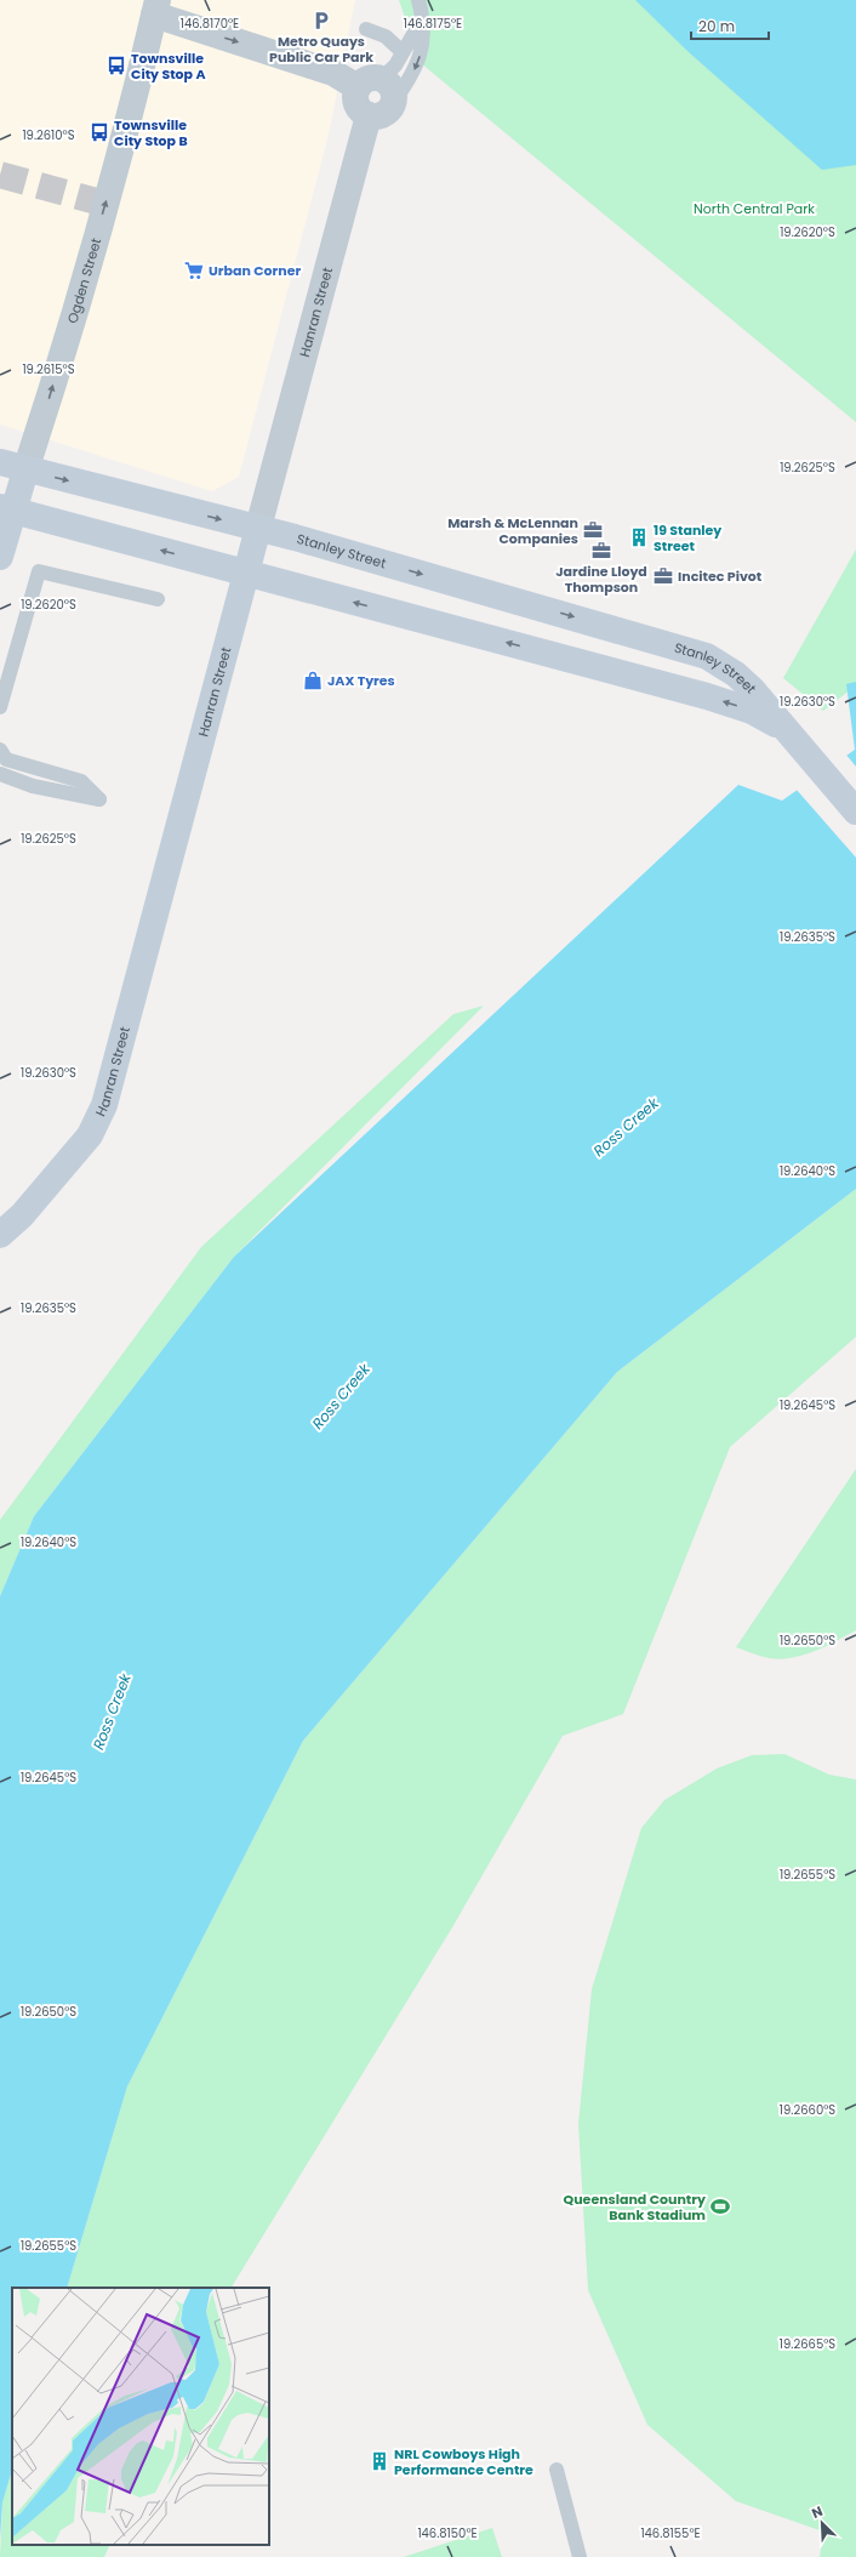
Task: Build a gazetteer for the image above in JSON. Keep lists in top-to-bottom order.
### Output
{
  "streets": {
    "main road": ["Ogden Street", "Hanran Street", "Stanley Street"]
  },
  "crossings": [
    ["Ogden Street", "Stanley Street"],
    ["Hanran Street", "Stanley Street"]
  ],
  "one_way": ["Ogden Street"],
  "water": ["Ross Creek"],
  "parks": ["North Central Park"],
  "places": {
    "parking": ["Metro Quays Public Car Park"],
    "bus stop": ["Townsville City Stop A", "Townsville City Stop B"],
    "supermarket": ["Urban Corner"],
    "office": ["Marsh & McLennan Companies", "Jardine Lloyd Thompson", "Incitec Pivot"],
    "building": ["19 Stanley Street", "NRL Cowboys High Performance Centre"],
    "shop": ["JAX Tyres"],
    "sports": ["Queensland Country Bank Stadium"]
  },
  "scale_bar": "20 m",
  "north": "top left",
  "coordinates": [
    "146.8175°E",
    "146.8170°E",
    "19.2610°S",
    "19.2620°S",
    "19.2615°S",
    "19.2625°S",
    "19.2630°S",
    "19.2635°S",
    "19.2640°S",
    "19.2645°S",
    "19.2650°S",
    "19.2655°S",
    "19.2660°S",
    "19.2665°S",
    "146.8150°E",
    "146.8155°E"
  ]
}
